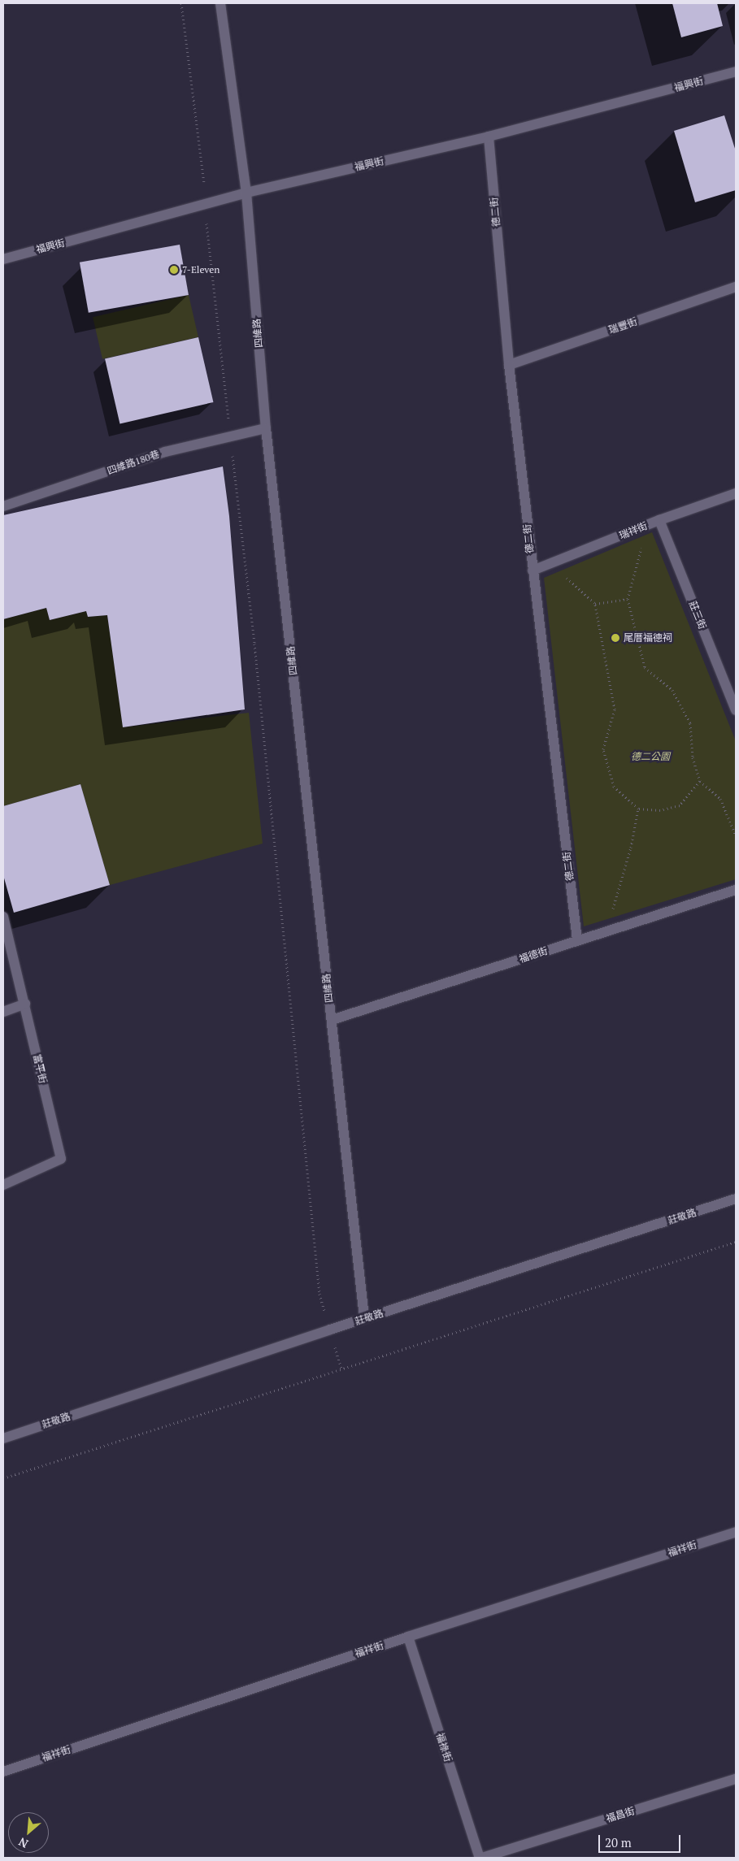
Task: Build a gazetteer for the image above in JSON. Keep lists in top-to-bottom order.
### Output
{
  "streets": {
    "street": [
      "福興街",
      "德二街",
      "瑞豐街",
      "四維路",
      "四維路180巷",
      "瑞祥街",
      "莊三街",
      "福德街",
      "富平街",
      "莊敬路",
      "福祥街",
      "福祿街",
      "福昌街"
    ]
  },
  "crossings": [
    ["福興街", "德二街"],
    ["福興街", "四維路"],
    ["德二街", "瑞豐街"],
    ["德二街", "瑞祥街"],
    ["德二街", "福德街"],
    ["四維路", "四維路180巷"],
    ["四維路", "福德街"],
    ["四維路", "莊敬路"],
    ["瑞祥街", "莊三街"],
    ["福祥街", "福祿街"],
    ["福祿街", "福昌街"]
  ],
  "parks": ["德二公園"],
  "places": ["7-Eleven", "尾厝福德祠"],
  "scale_bar": "20 m",
  "north": "bottom left"
}
